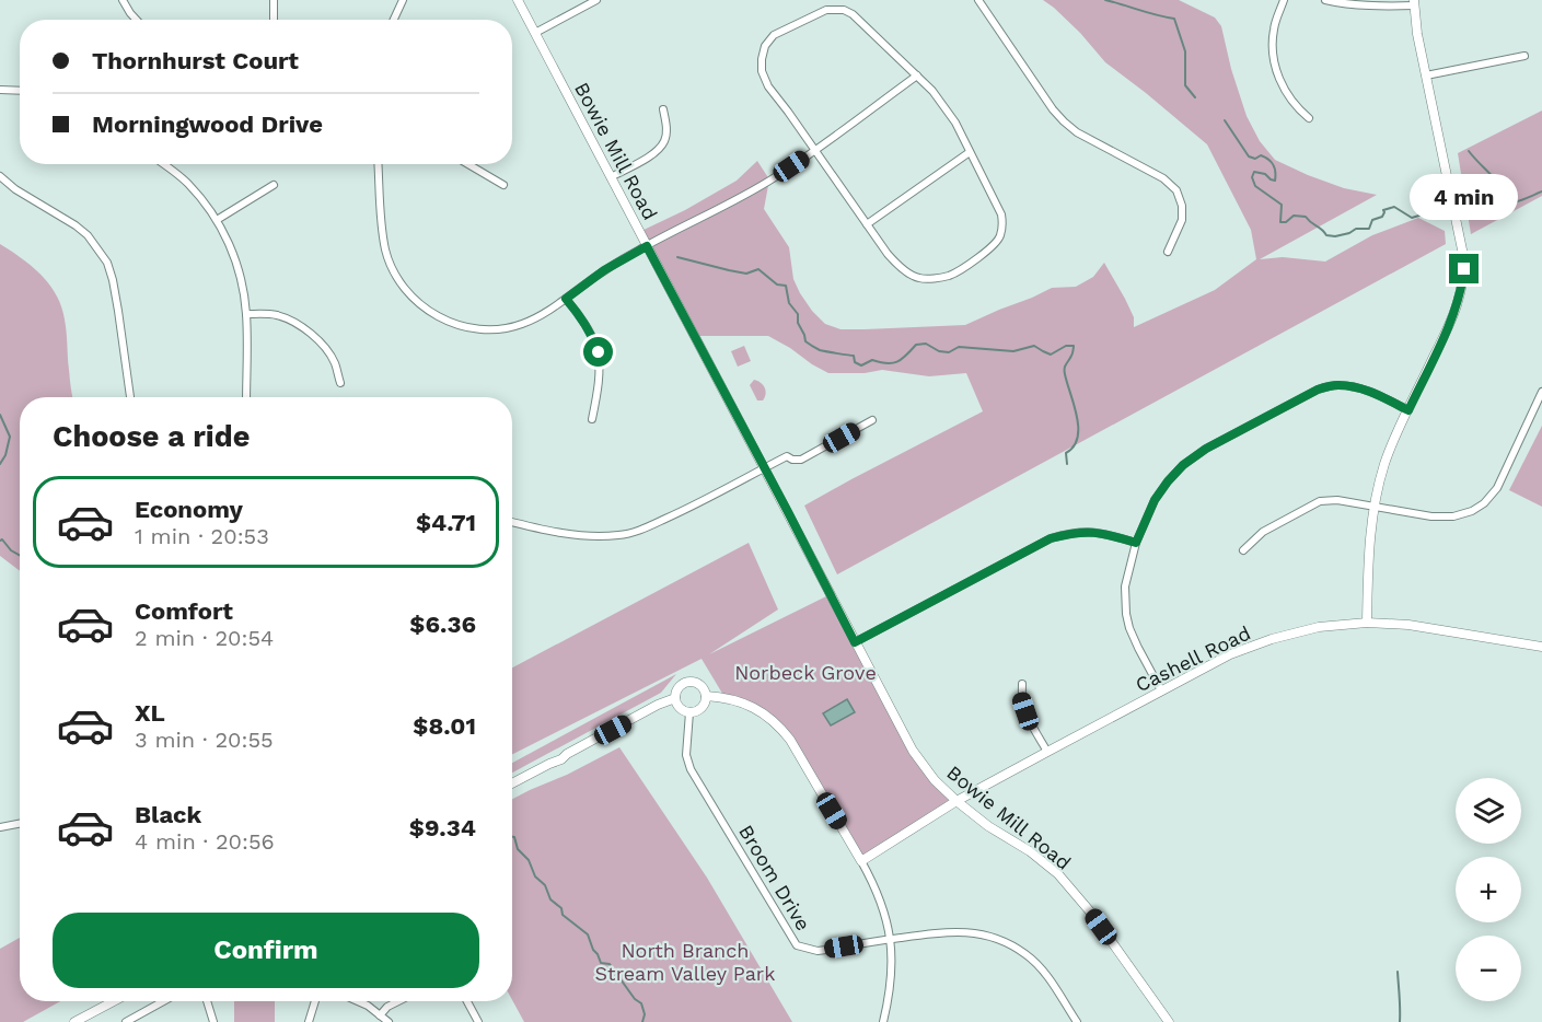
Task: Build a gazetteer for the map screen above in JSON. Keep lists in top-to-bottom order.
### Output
{
  "streets": {
    "street": ["Bowie Mill Road", "Cashell Road", "Broom Drive"]
  },
  "crossings": [
    ["Bowie Mill Road", "Cashell Road"]
  ],
  "parks": ["Norbeck Grove", "North Branch Stream Valley Park"],
  "page": {
    "banner": ["Thornhurst Court", "Morningwood Drive"],
    "bubble": "4 min",
    "heading": "Choose a ride",
    "list": [
      {
        "name": "Economy",
        "note": "1 min · 20:53",
        "value": "$4.71"
      },
      {
        "name": "Comfort",
        "note": "2 min · 20:54",
        "value": "$6.36"
      },
      {
        "name": "XL",
        "note": "3 min · 20:55",
        "value": "$8.01"
      },
      {
        "name": "Black",
        "note": "4 min · 20:56",
        "value": "$9.34"
      }
    ],
    "map_buttons": ["+", "−"],
    "buttons": "Confirm"
  }
}
